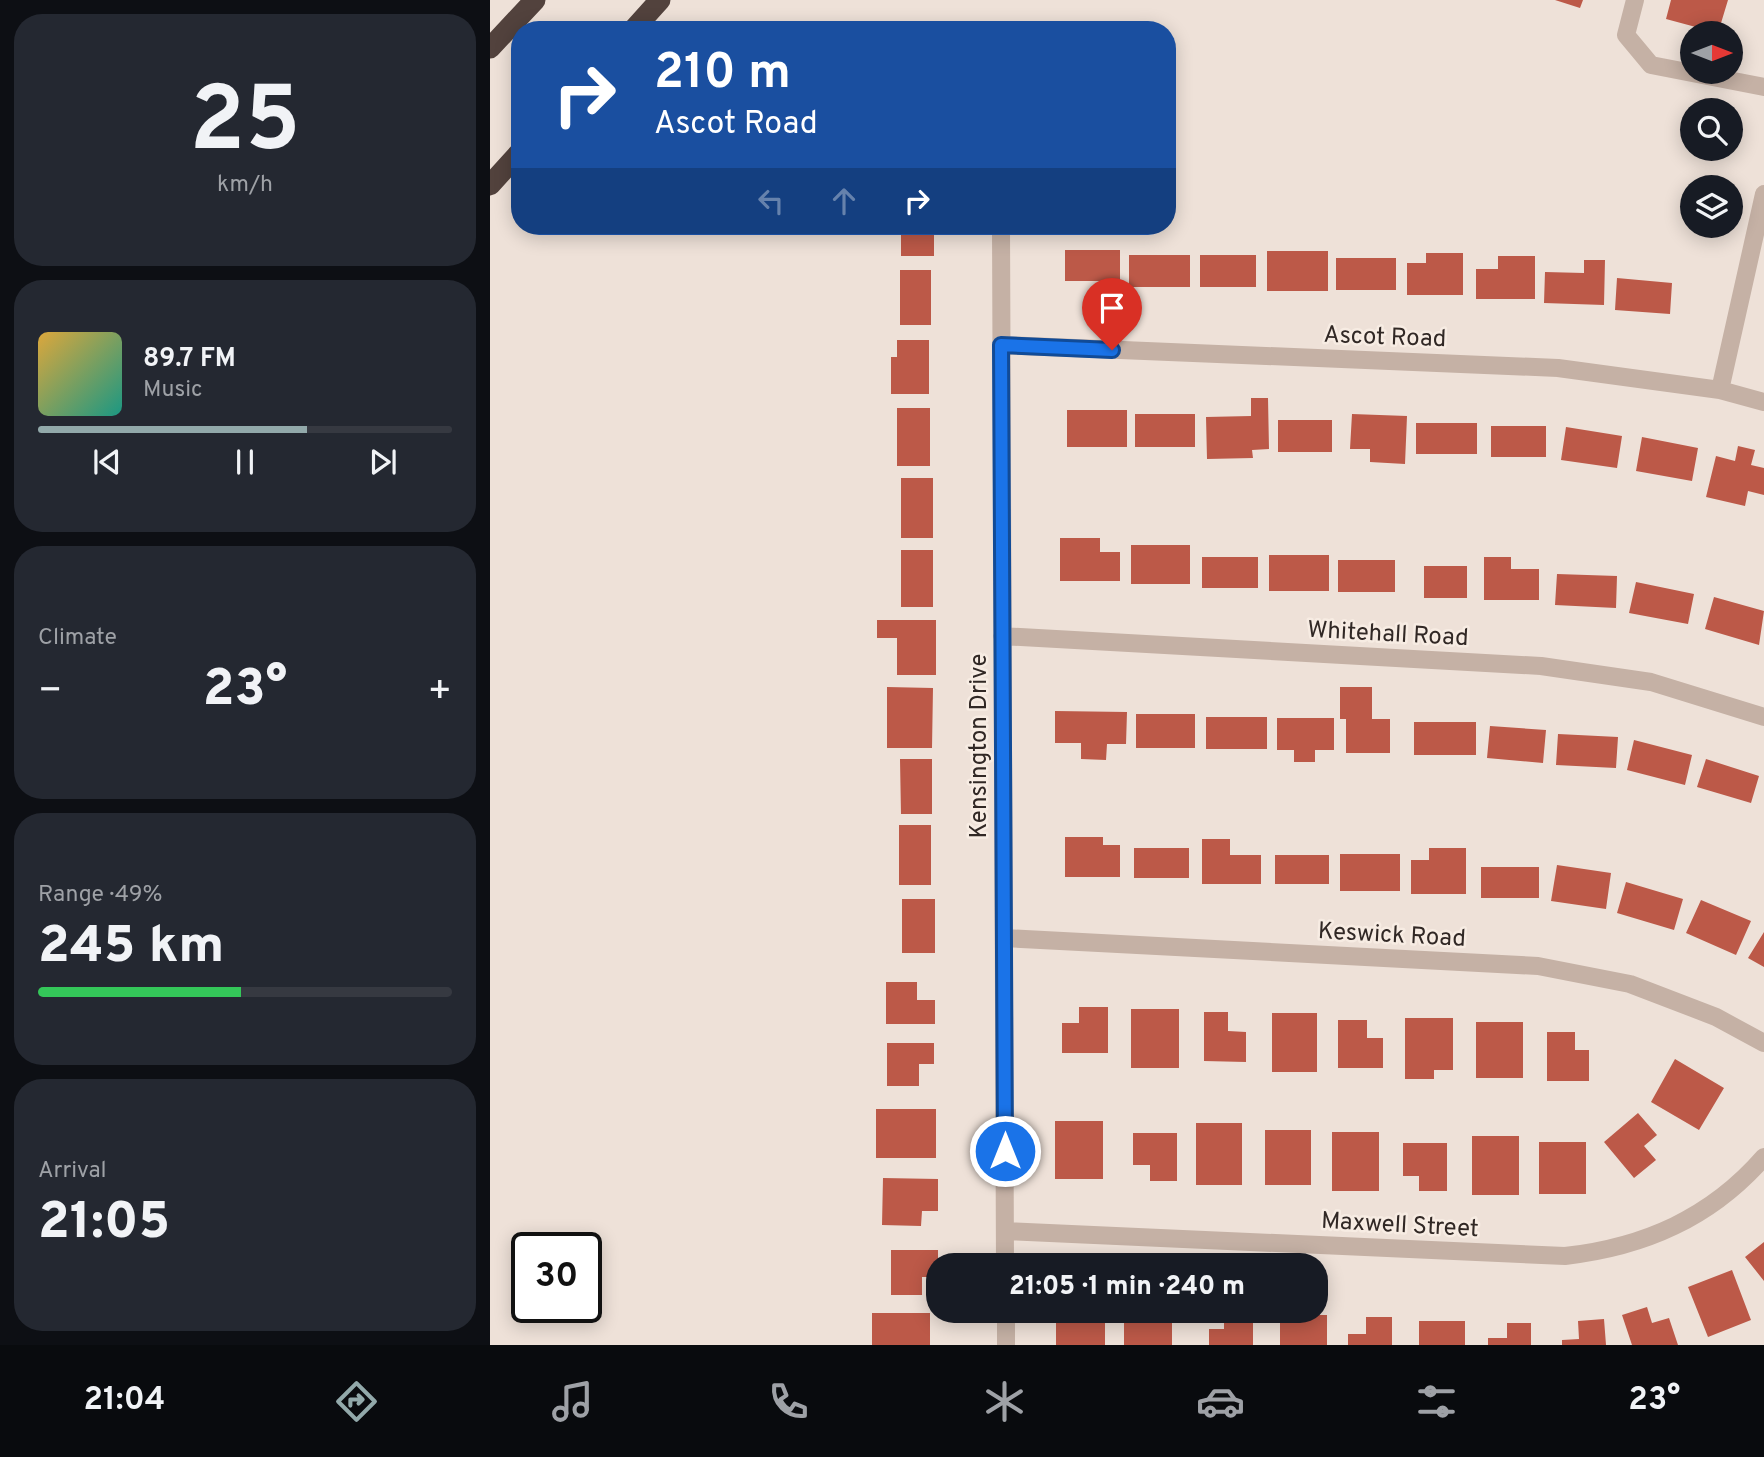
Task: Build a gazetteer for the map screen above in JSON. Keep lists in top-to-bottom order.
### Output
{
  "streets": {
    "street": [
      "Ascot Road",
      "Whitehall Road",
      "Kensington Drive",
      "Keswick Road",
      "Maxwell Street"
    ]
  },
  "crossings": [
    ["Ascot Road", "Kensington Drive"],
    ["Whitehall Road", "Kensington Drive"],
    ["Kensington Drive", "Keswick Road"],
    ["Kensington Drive", "Maxwell Street"]
  ],
  "north": "right",
  "page": {
    "tile": [
      ["25", "km/h"],
      "Climate",
      ["Range · 49%", "245 km"],
      ["Arrival", "21:05"]
    ],
    "turn": ["210 m", "Ascot Road"],
    "song": ["89.7 FM", "Music"],
    "heat": ["−", "23°", "+"],
    "limit": "30",
    "trip": "21:05 · 1 min · 240 m",
    "tabs": ["21:04", "23°"]
  }
}
